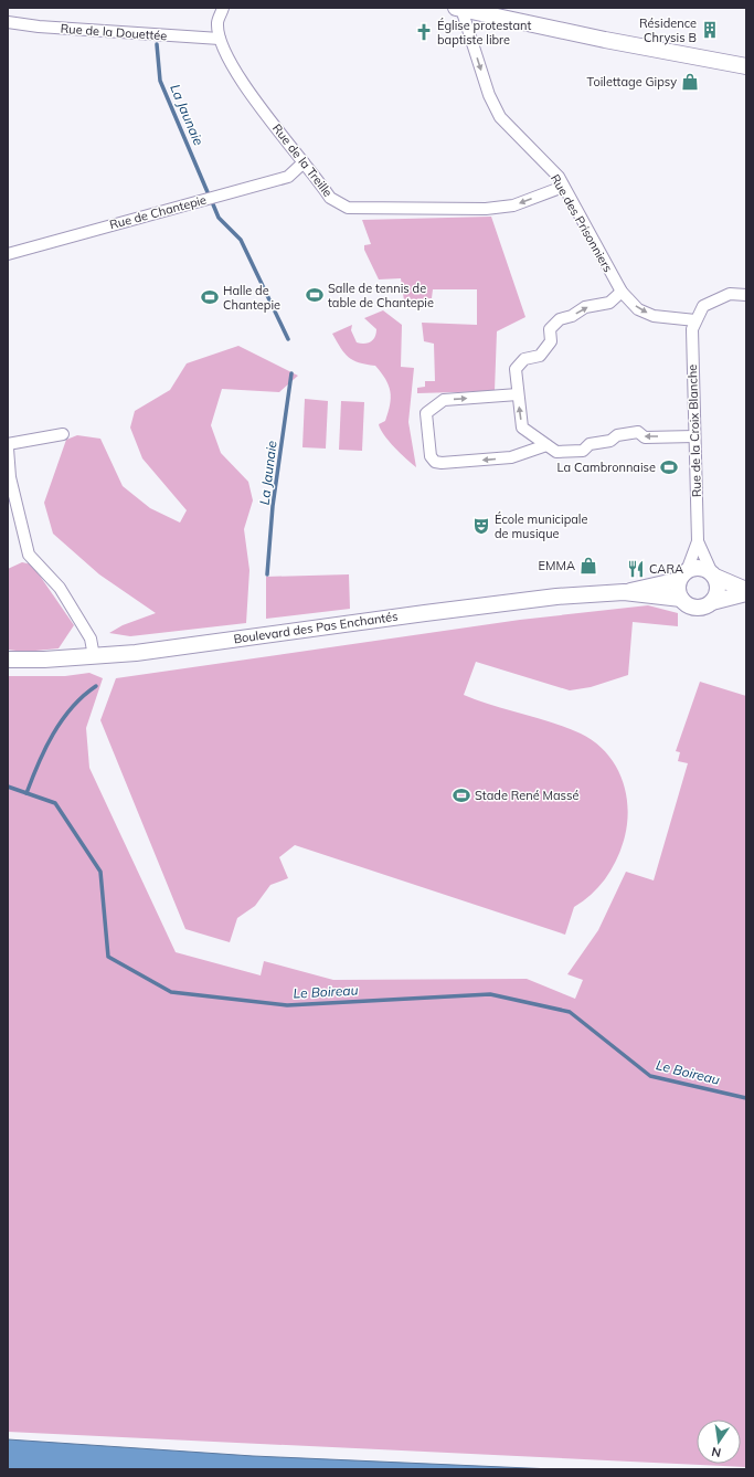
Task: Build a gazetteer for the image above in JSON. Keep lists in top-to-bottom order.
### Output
{
  "streets": {
    "main road": ["Boulevard des Pas Enchantés"],
    "street": [
      "Rue de la Douettée",
      "Rue de la Treille",
      "Rue de Chantepie",
      "Rue des Prisonniers",
      "Rue de la Croix Blanche"
    ]
  },
  "crossings": [
    ["Rue de la Douettée", "Rue de la Treille"],
    ["Rue de la Treille", "Rue de Chantepie"],
    ["Rue de la Treille", "Rue des Prisonniers"],
    ["Rue des Prisonniers", "Rue de la Croix Blanche"],
    ["Rue de la Croix Blanche", "Boulevard des Pas Enchantés"]
  ],
  "one_way": ["Rue de la Treille", "Rue des Prisonniers"],
  "water": ["La Jaunaie", "Le Boireau"],
  "places": {
    "building": ["Résidence Chrysis B"],
    "church": ["Église protestant baptiste libre"],
    "shop": ["Toilettage Gipsy", "EMMA"],
    "sports": [
      "Salle de tennis de table de Chantepie",
      "Halle de Chantepie",
      "La Cambronnaise",
      "Stade René Massé"
    ],
    "theatre": ["École municipale de musique"],
    "restaurant": ["CARA"]
  },
  "north": "bottom"
}
